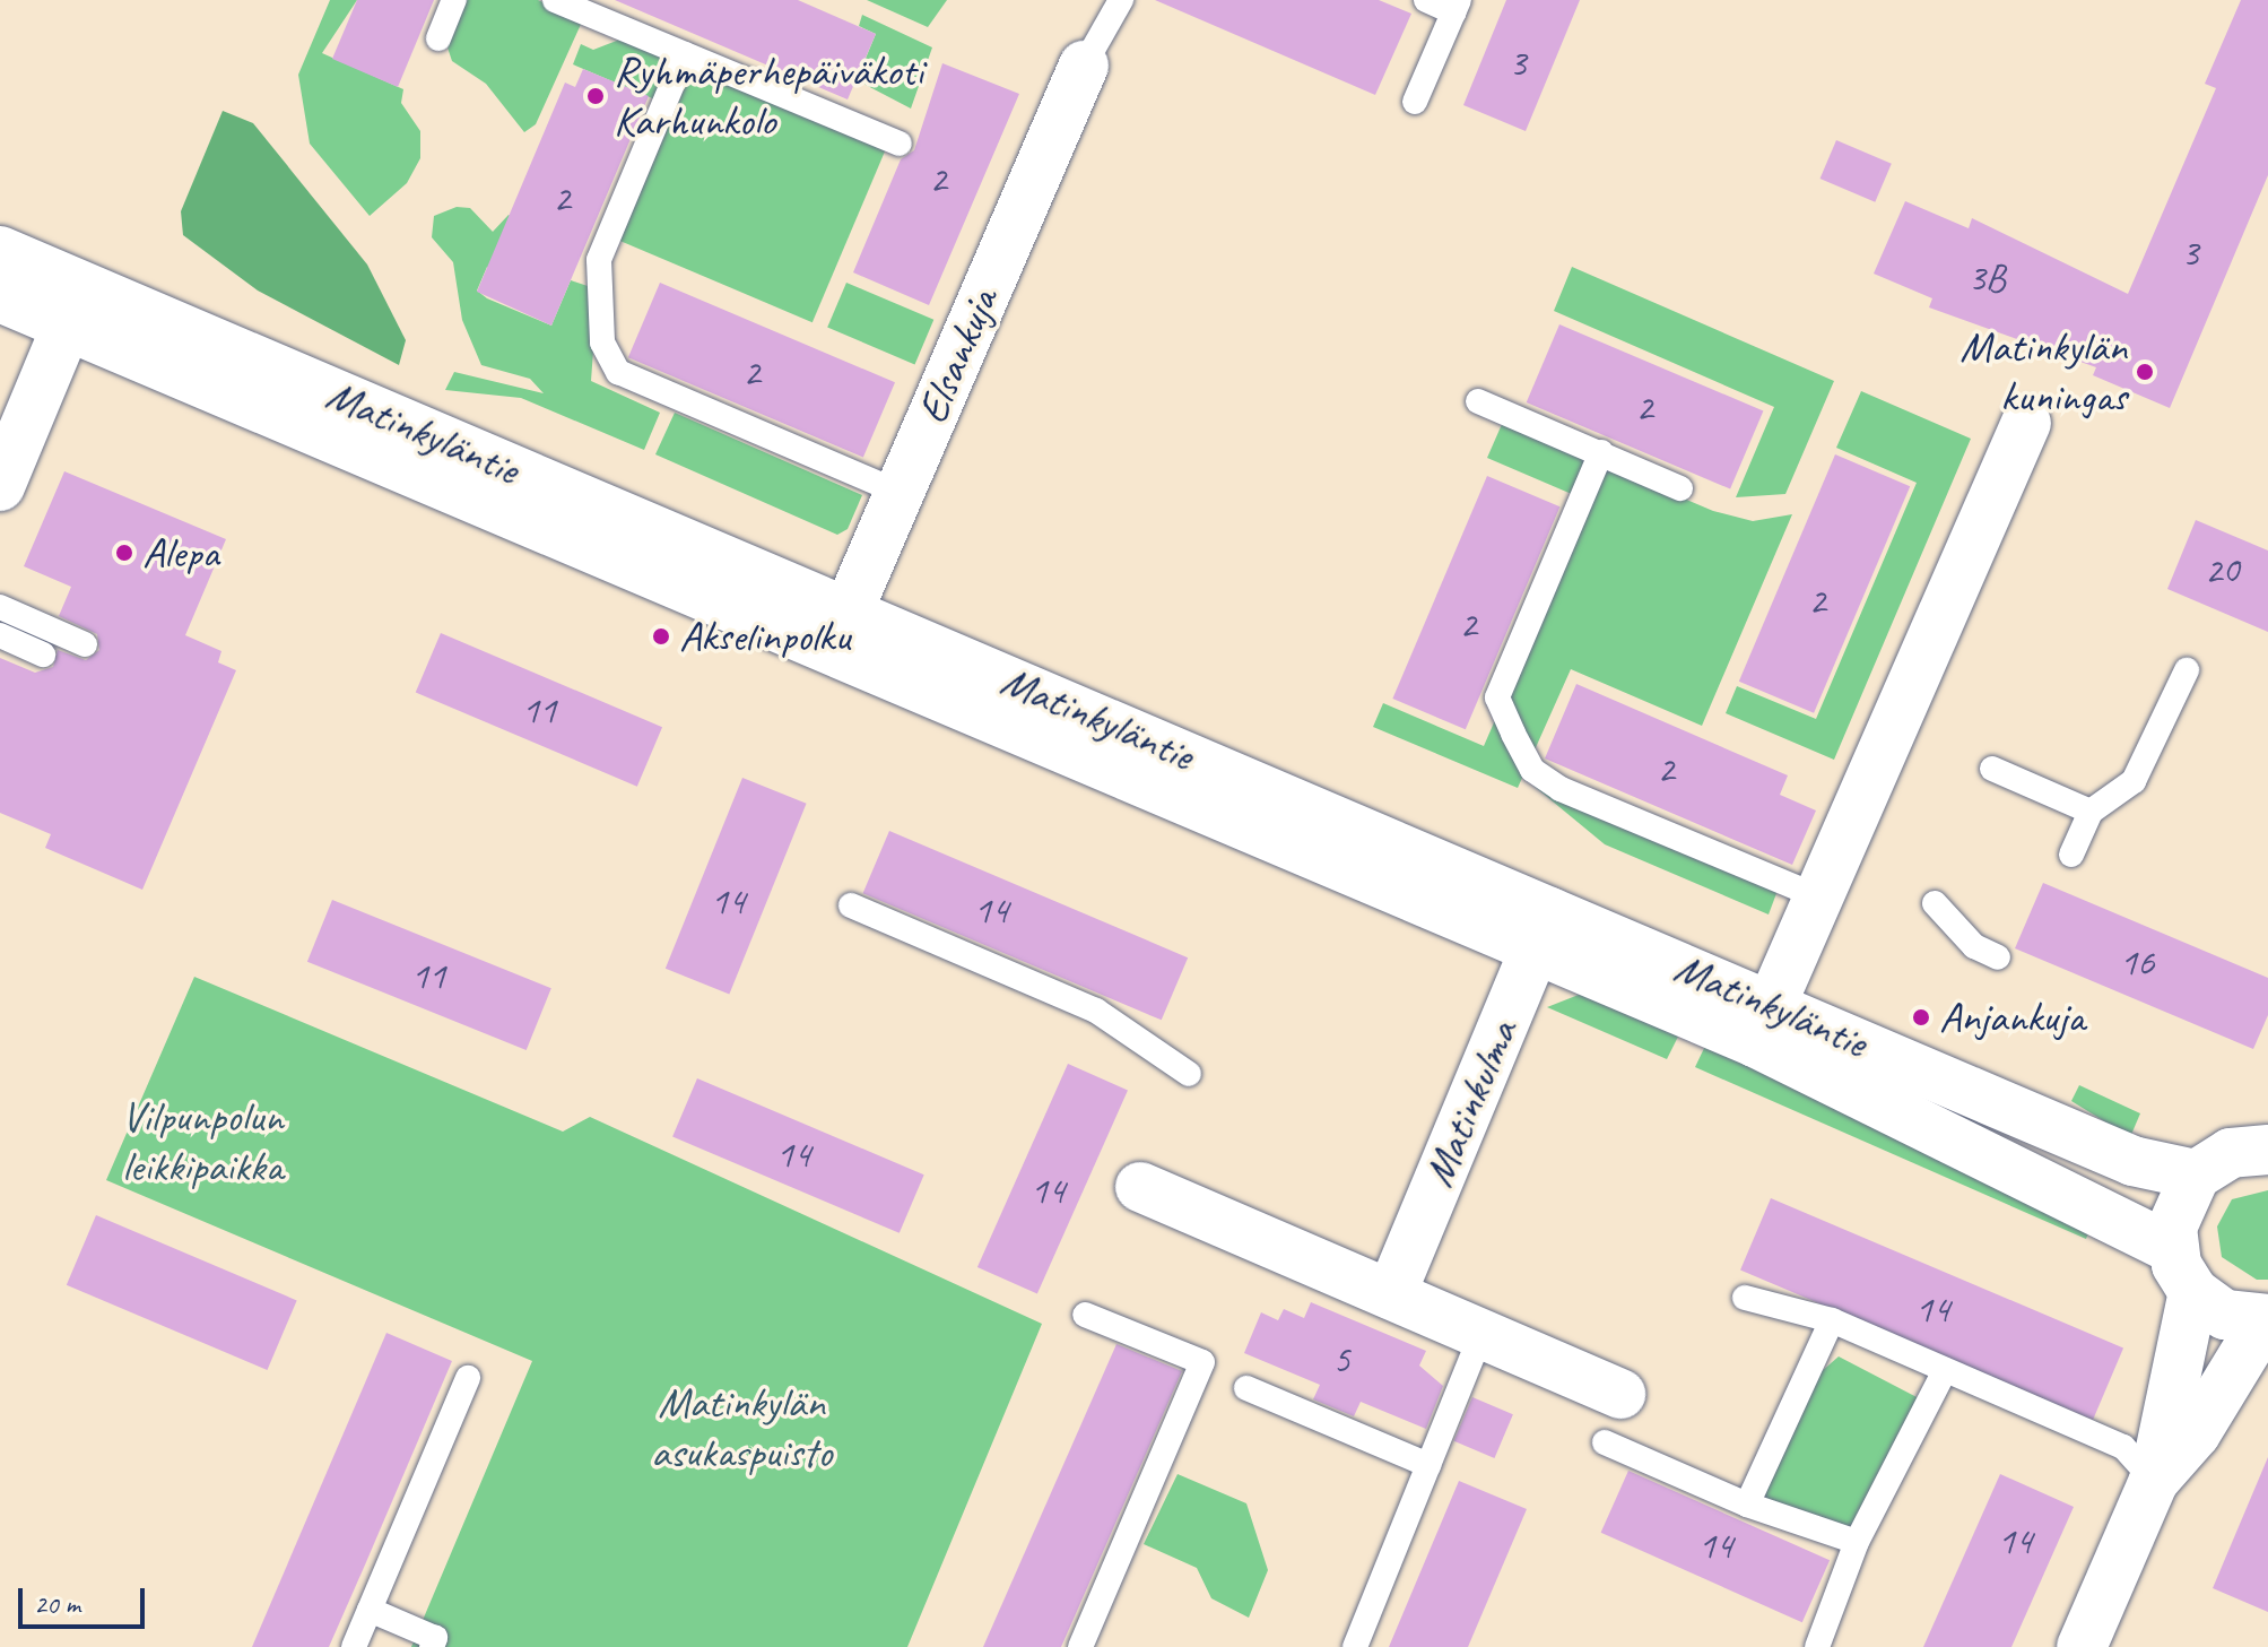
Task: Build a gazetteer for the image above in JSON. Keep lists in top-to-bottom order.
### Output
{
  "streets": {
    "main road": ["Elsankuja", "Matinkyläntie", "Matinkulma"]
  },
  "crossings": [
    ["Elsankuja", "Matinkyläntie"],
    ["Matinkyläntie", "Matinkulma"]
  ],
  "parks": ["Vilpunpolun leikkipaikka", "Matinkylän asukaspuisto"],
  "places": [
    "Ryhmäperhepäiväkoti Karhunkolo",
    "Matinkylän kuningas",
    "Alepa",
    "Akselinpolku",
    "Anjankuja"
  ],
  "house_numbers": [
    "3",
    "2",
    "2",
    "3",
    "3B",
    "2",
    "2",
    "20",
    "2",
    "2",
    "11",
    "2",
    "14",
    "14",
    "16",
    "11",
    "14",
    "14",
    "14",
    "5",
    "14",
    "14"
  ],
  "scale_bar": "20 m"
}
